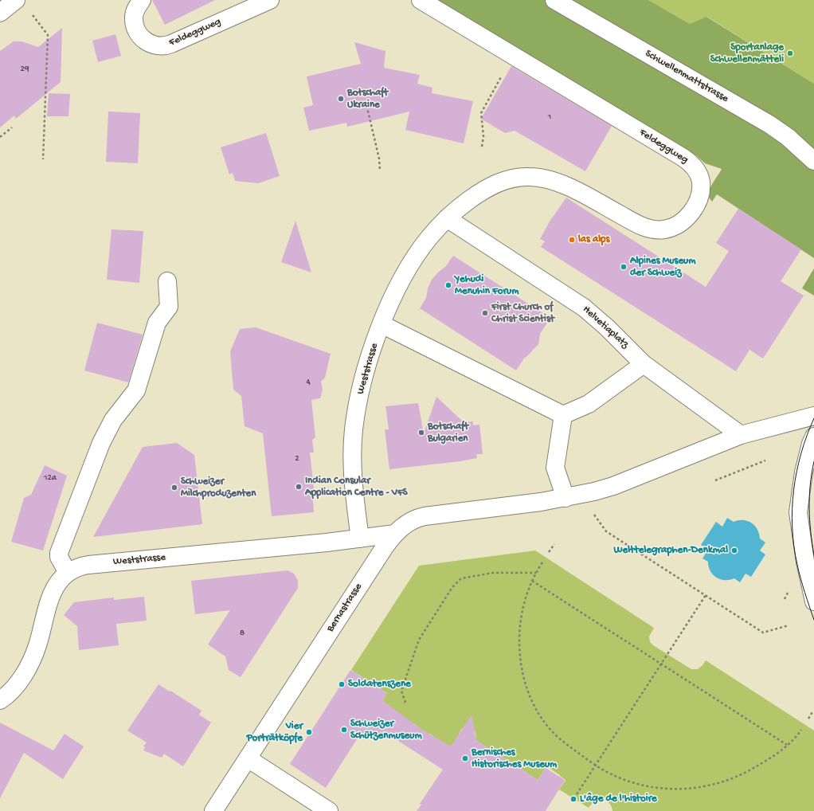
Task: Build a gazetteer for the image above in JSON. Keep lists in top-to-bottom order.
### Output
{
  "streets": {
    "street": [
      "Feldeggweg",
      "Schwellenmattstrasse",
      "Helvetiaplatz",
      "Weststrasse",
      "Bernastrasse"
    ]
  },
  "crossings": [
    ["Feldeggweg", "Helvetiaplatz"],
    ["Feldeggweg", "Weststrasse"],
    ["Helvetiaplatz", "Weststrasse"],
    ["Weststrasse", "Bernastrasse"]
  ],
  "places": [
    "Sportanlage Schwellenmätteli",
    "Botschaft Ukraine",
    "las alps",
    "Alpines Museum der Schweiz",
    "Yehudi Menuhin Forum",
    "First Church of Christ Scientist",
    "Botschaft Bulgarien",
    "Indian Consular Application Centre - VFS",
    "Schweizer Milchproduzenten",
    "Welttelegraphen-Denkmal",
    "Soldatenszene",
    "Schweizer Schützenmuseum",
    "Vier Porträtköpfe",
    "Bernisches Historisches Museum",
    "L'âge de l'histoire"
  ],
  "house_numbers": [
    "29",
    "1",
    "4",
    "2",
    "12a",
    "8"
  ]
}
